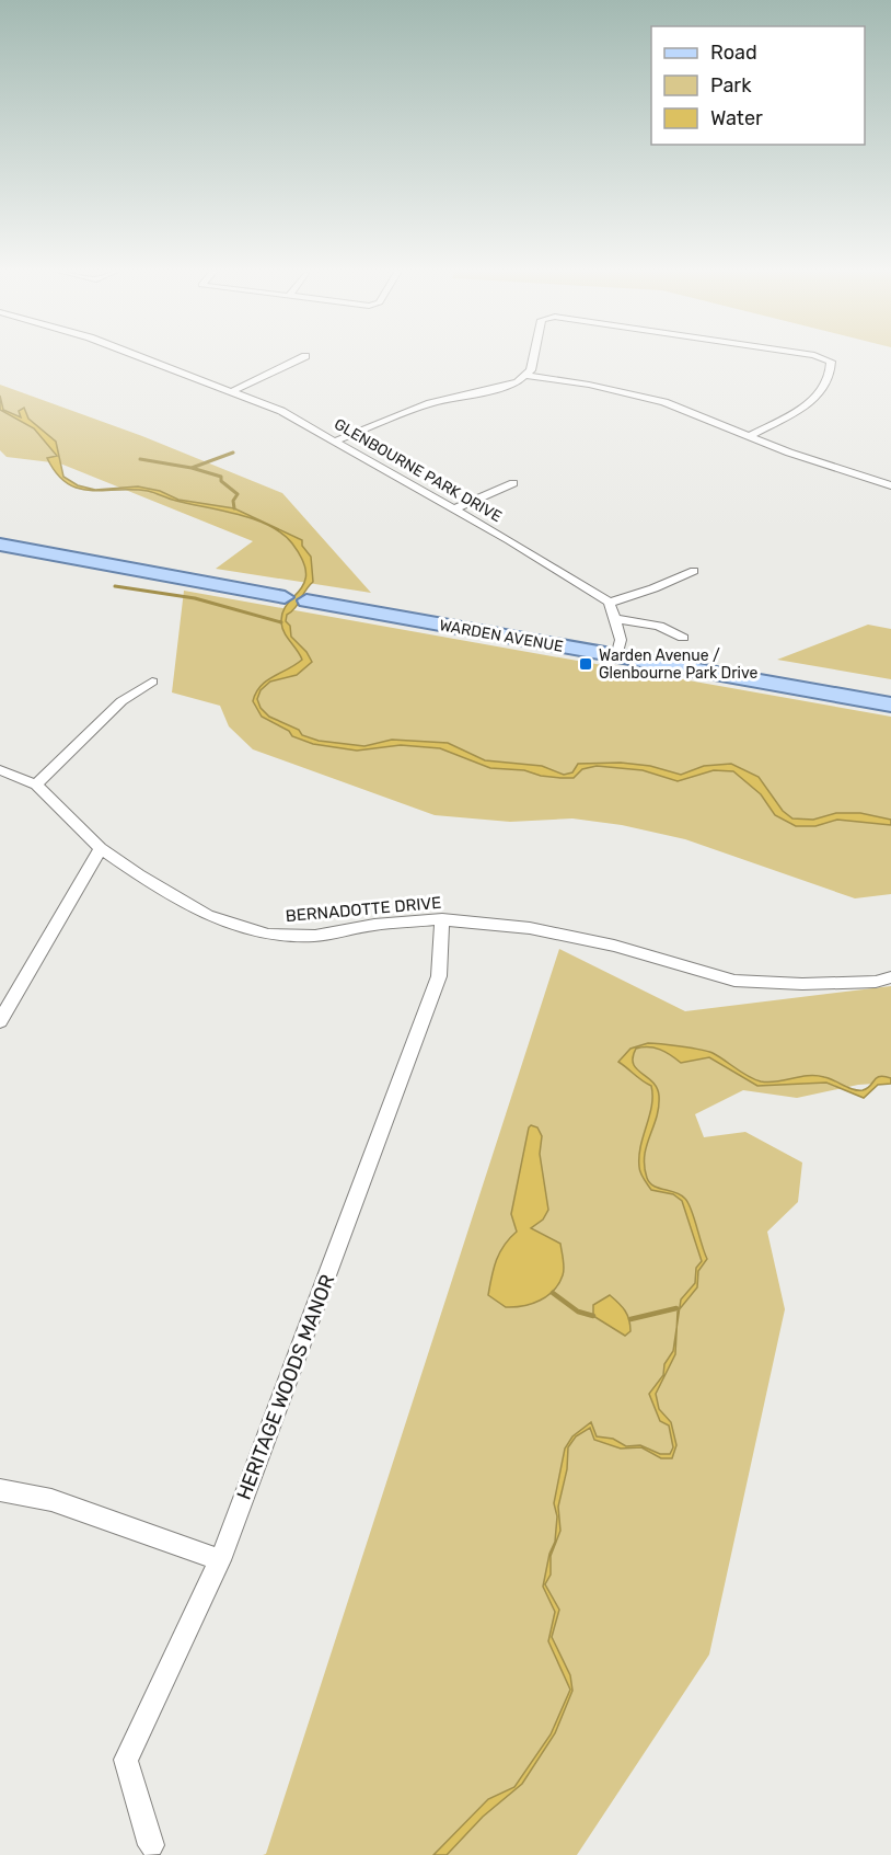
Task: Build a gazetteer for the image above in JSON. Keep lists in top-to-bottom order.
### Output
{
  "streets": {
    "main road": ["WARDEN AVENUE"],
    "street": ["GLENBOURNE PARK DRIVE", "BERNADOTTE DRIVE", "HERITAGE WOODS MANOR"]
  },
  "crossings": [
    ["BERNADOTTE DRIVE", "HERITAGE WOODS MANOR"]
  ],
  "places": {
    "transit": ["Warden Avenue / Glenbourne Park Drive"]
  },
  "legend": ["Road", "Park", "Water"]
}
